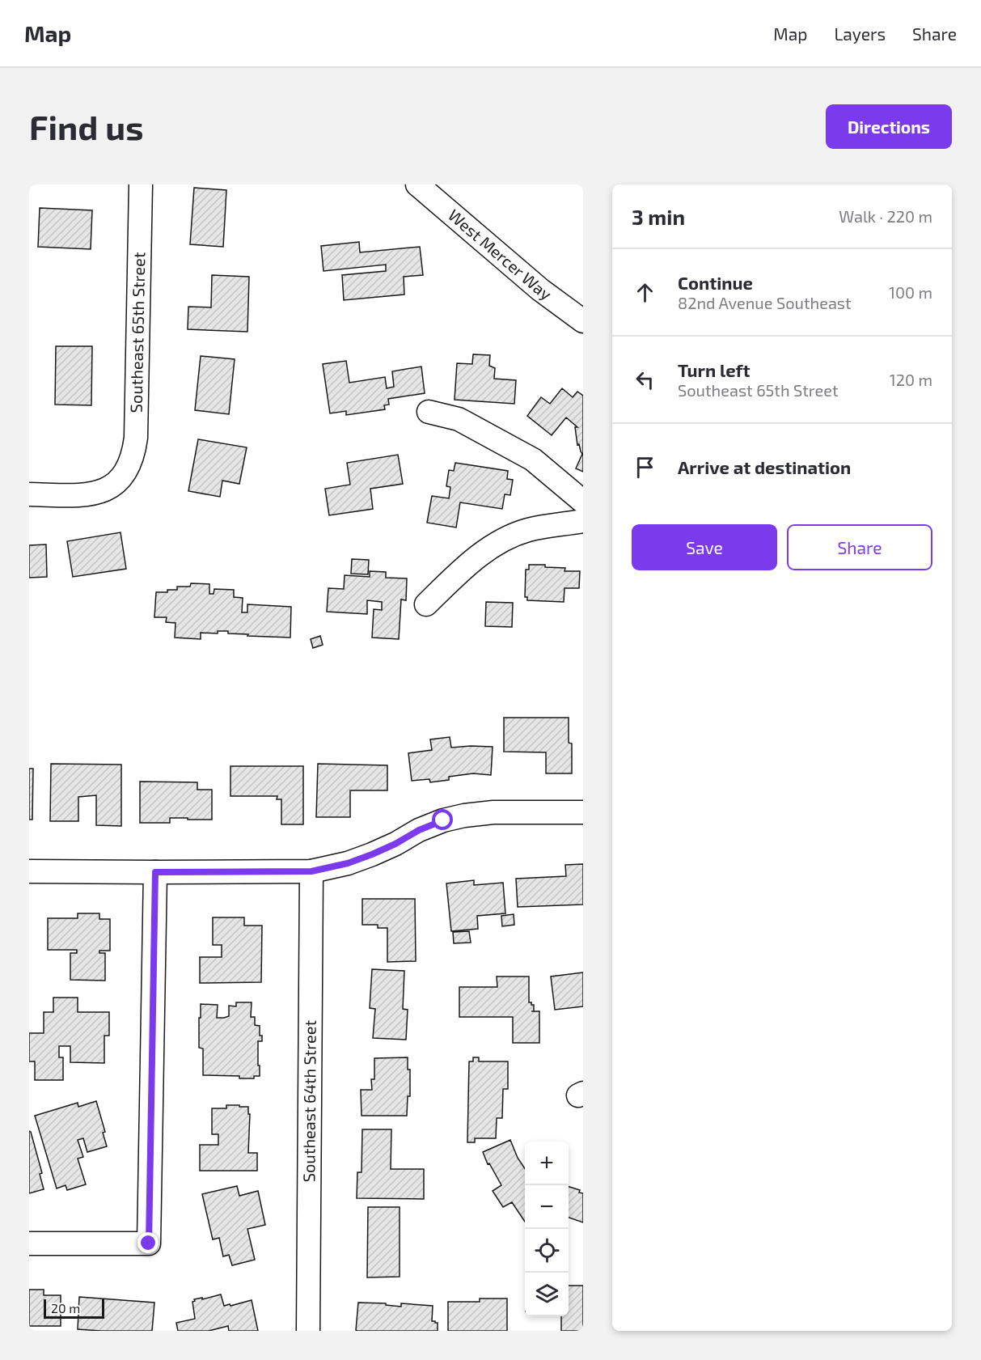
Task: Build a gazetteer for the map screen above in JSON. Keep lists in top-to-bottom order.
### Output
{
  "streets": {
    "street": ["West Mercer Way", "Southeast 65th Street", "Southeast 64th Street"]
  },
  "scale_bar": "20 m",
  "page": {
    "header": "Map",
    "nav": ["Map", "Layers", "Share"],
    "buttons": [
      "Directions",
      ["Save", "Share"]
    ],
    "title": "Find us",
    "heading": ["3 min", "Walk · 220 m"],
    "list": [
      ["Continue", "82nd Avenue Southeast", "100 m"],
      ["Turn left", "Southeast 65th Street", "120 m"],
      "Arrive at destination"
    ],
    "map_buttons": ["+", "−"],
    "scale": "20 m"
  }
}
